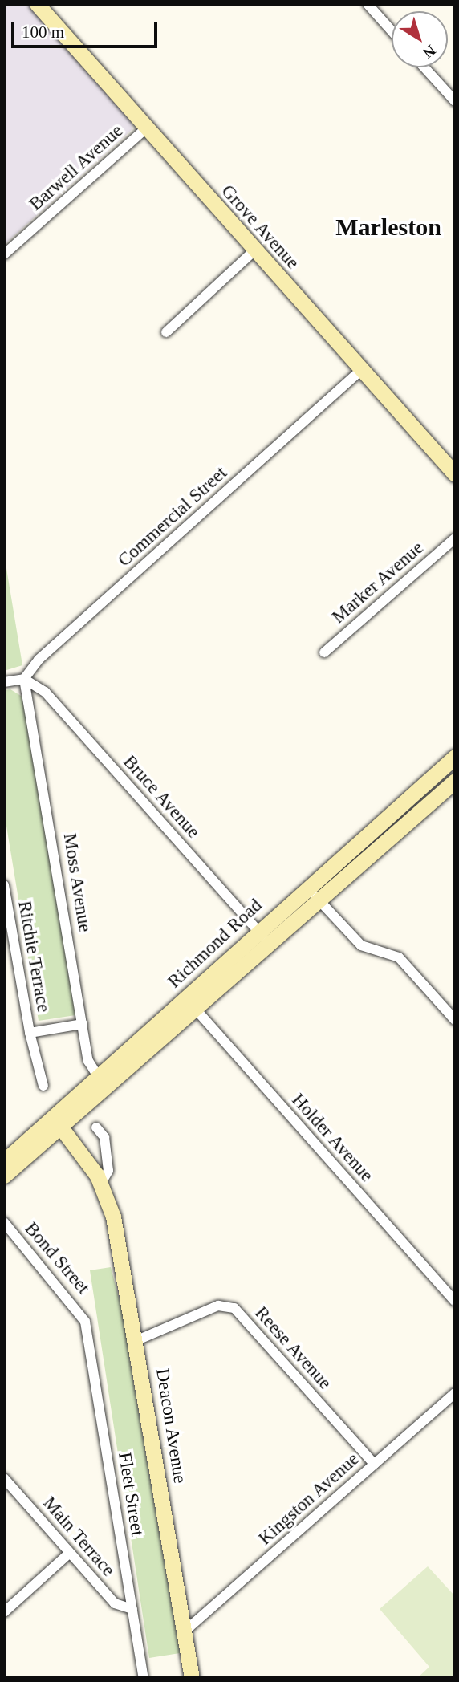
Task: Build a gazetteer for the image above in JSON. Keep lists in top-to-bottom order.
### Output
{
  "streets": {
    "street": [
      "Barwell Avenue",
      "Grove Avenue",
      "Commercial Street",
      "Marker Avenue",
      "Bruce Avenue",
      "Moss Avenue",
      "Richmond Road",
      "Ritchie Terrace",
      "Holder Avenue",
      "Bond Street",
      "Reese Avenue",
      "Deacon Avenue",
      "Fleet Street",
      "Kingston Avenue",
      "Main Terrace"
    ]
  },
  "crossings": [
    ["Barwell Avenue", "Grove Avenue"],
    ["Grove Avenue", "Commercial Street"],
    ["Commercial Street", "Bruce Avenue"],
    ["Commercial Street", "Moss Avenue"],
    ["Bruce Avenue", "Moss Avenue"],
    ["Bruce Avenue", "Richmond Road"],
    ["Moss Avenue", "Richmond Road"],
    ["Moss Avenue", "Ritchie Terrace"],
    ["Richmond Road", "Holder Avenue"],
    ["Richmond Road", "Deacon Avenue"],
    ["Bond Street", "Fleet Street"],
    ["Reese Avenue", "Deacon Avenue"],
    ["Reese Avenue", "Kingston Avenue"],
    ["Deacon Avenue", "Kingston Avenue"],
    ["Fleet Street", "Main Terrace"]
  ],
  "districts": ["Marleston"],
  "scale_bar": "100 m",
  "north": "bottom right"
}
